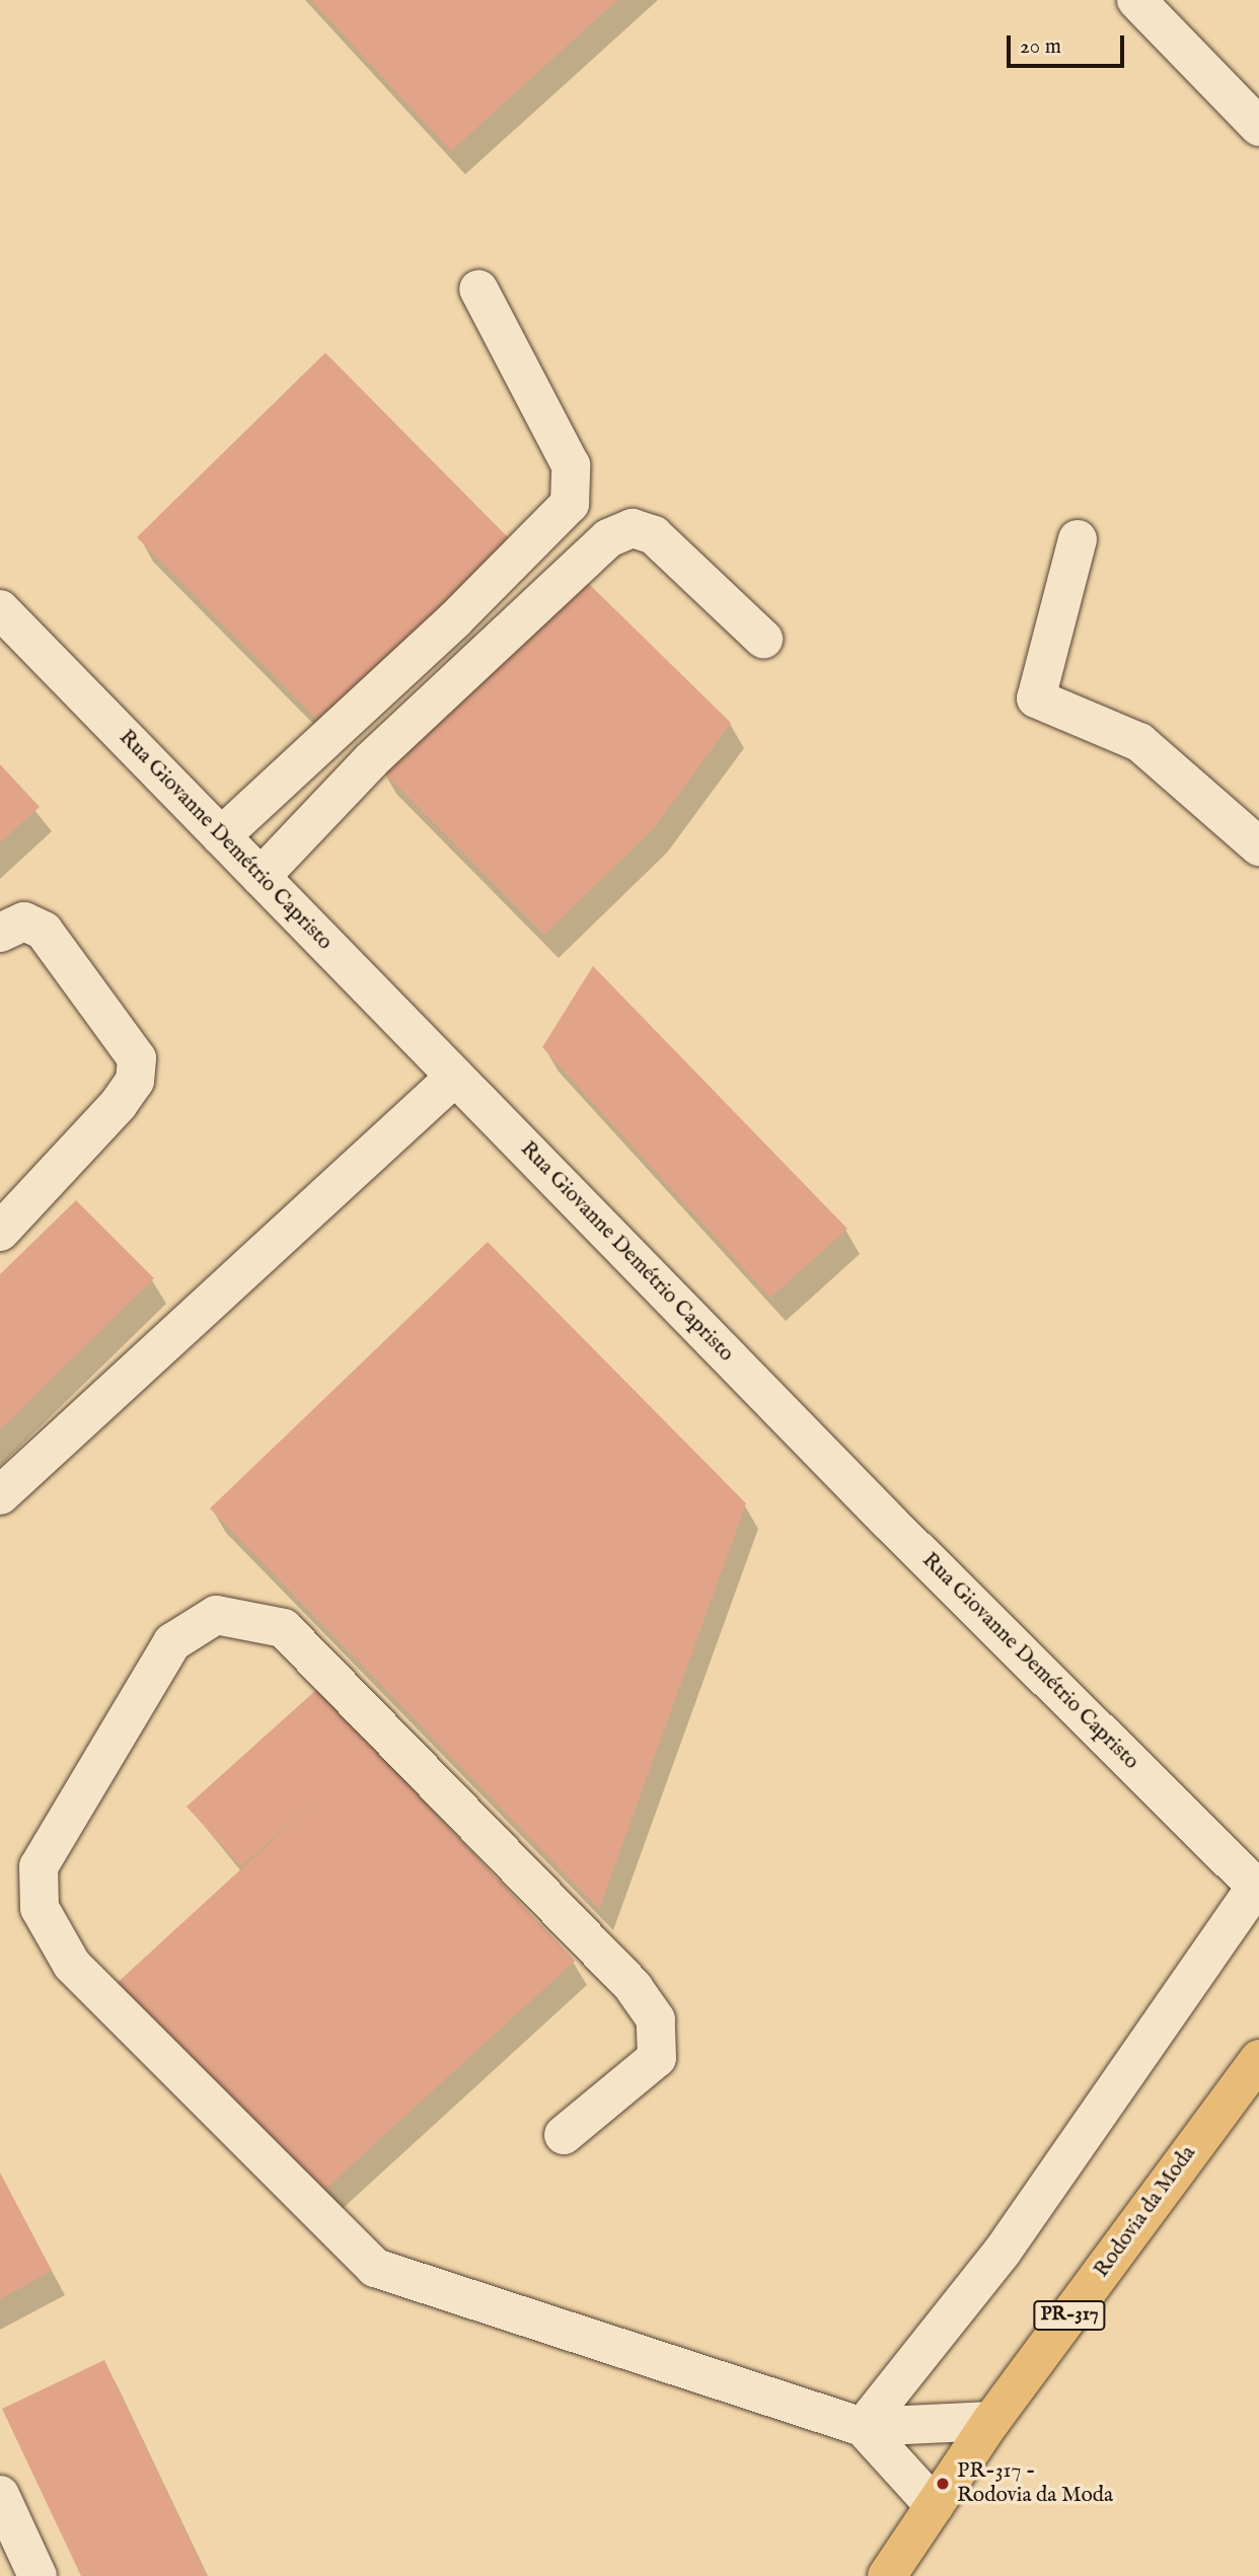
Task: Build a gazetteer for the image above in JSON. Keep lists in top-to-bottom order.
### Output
{
  "streets": {
    "highway": ["Rodovia da Moda", "PR-317"],
    "street": ["Rua Giovanne Demétrio Capristo"]
  },
  "places": ["PR-317 - Rodovia da Moda"],
  "scale_bar": "20 m"
}
